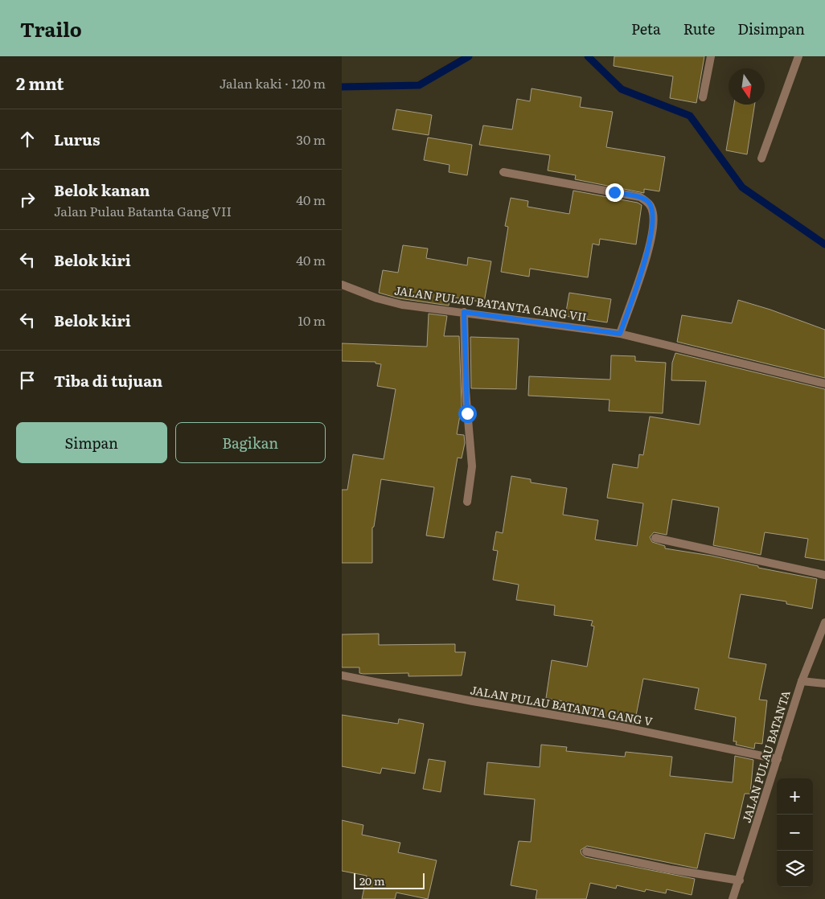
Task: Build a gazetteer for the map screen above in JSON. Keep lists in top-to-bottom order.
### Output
{
  "streets": {
    "street": ["JALAN PULAU BATANTA GANG VII", "JALAN PULAU BATANTA GANG V", "JALAN PULAU BATANTA"]
  },
  "crossings": [
    ["JALAN PULAU BATANTA GANG V", "JALAN PULAU BATANTA"]
  ],
  "scale_bar": "20 m",
  "north": "bottom",
  "page": {
    "header": "Trailo",
    "nav": ["Peta", "Rute", "Disimpan"],
    "heading": ["2 mnt", "Jalan kaki · 120 m"],
    "list": [
      ["Lurus", "30 m"],
      ["Belok kanan", "Jalan Pulau Batanta Gang VII", "40 m"],
      ["Belok kiri", "40 m"],
      ["Belok kiri", "10 m"],
      "Tiba di tujuan"
    ],
    "buttons": ["Simpan", "Bagikan"],
    "map_buttons": ["+", "−"],
    "scale": "20 m"
  }
}
